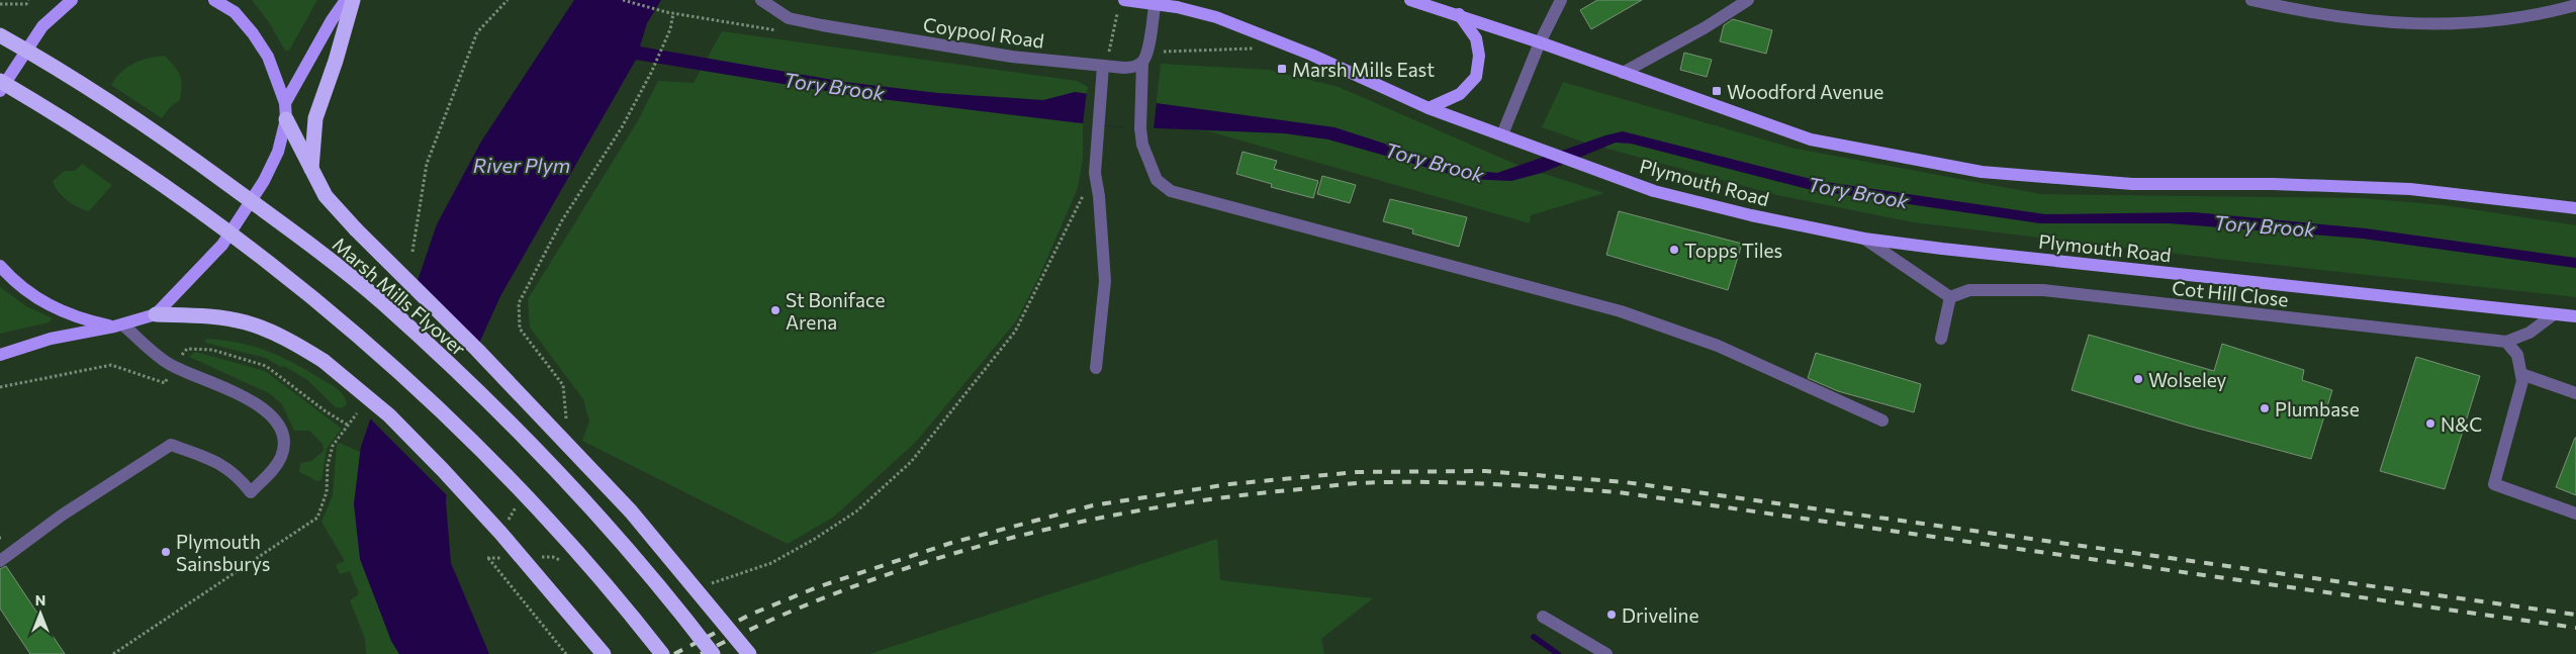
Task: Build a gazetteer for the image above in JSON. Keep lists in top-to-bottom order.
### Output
{
  "streets": {
    "highway": ["Marsh Mills Flyover"],
    "main road": ["Plymouth Road"],
    "street": ["Coypool Road", "Cot Hill Close"]
  },
  "crossings": [
    ["Plymouth Road", "Cot Hill Close"]
  ],
  "water": ["Tory Brook", "River Plym"],
  "places": {
    "transit": ["Marsh Mills East", "Woodford Avenue"],
    "other": [
      "Topps Tiles",
      "St Boniface Arena",
      "Wolseley",
      "Plumbase",
      "N&C",
      "Plymouth Sainsburys",
      "Driveline"
    ]
  },
  "north": "top"
}
